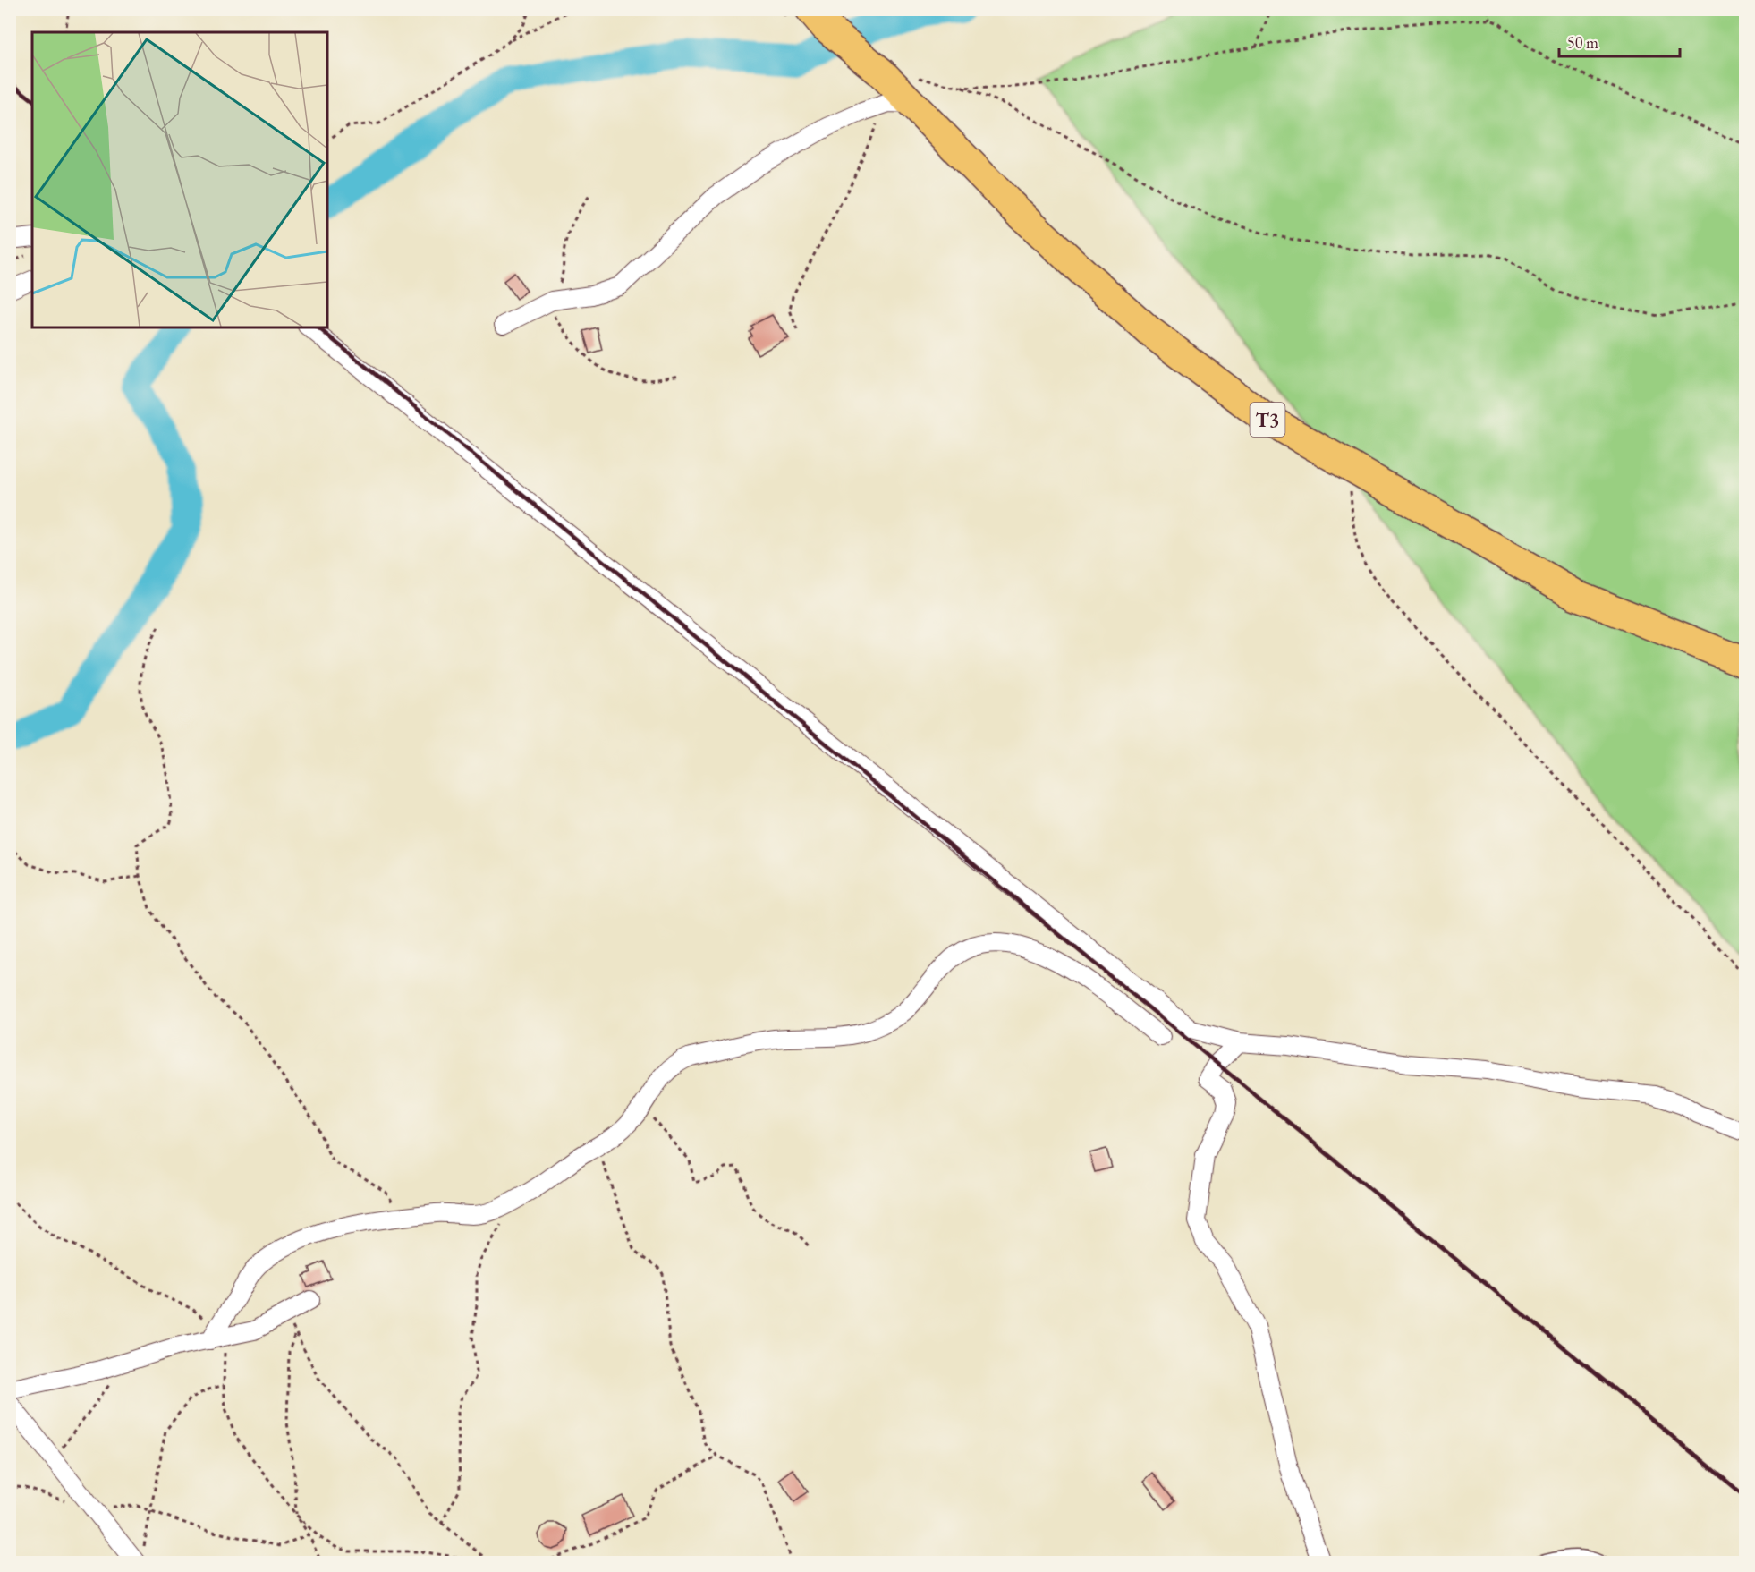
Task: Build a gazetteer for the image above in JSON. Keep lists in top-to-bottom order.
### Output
{
  "streets": {
    "highway": ["T3"]
  },
  "scale_bar": "50 m"
}
